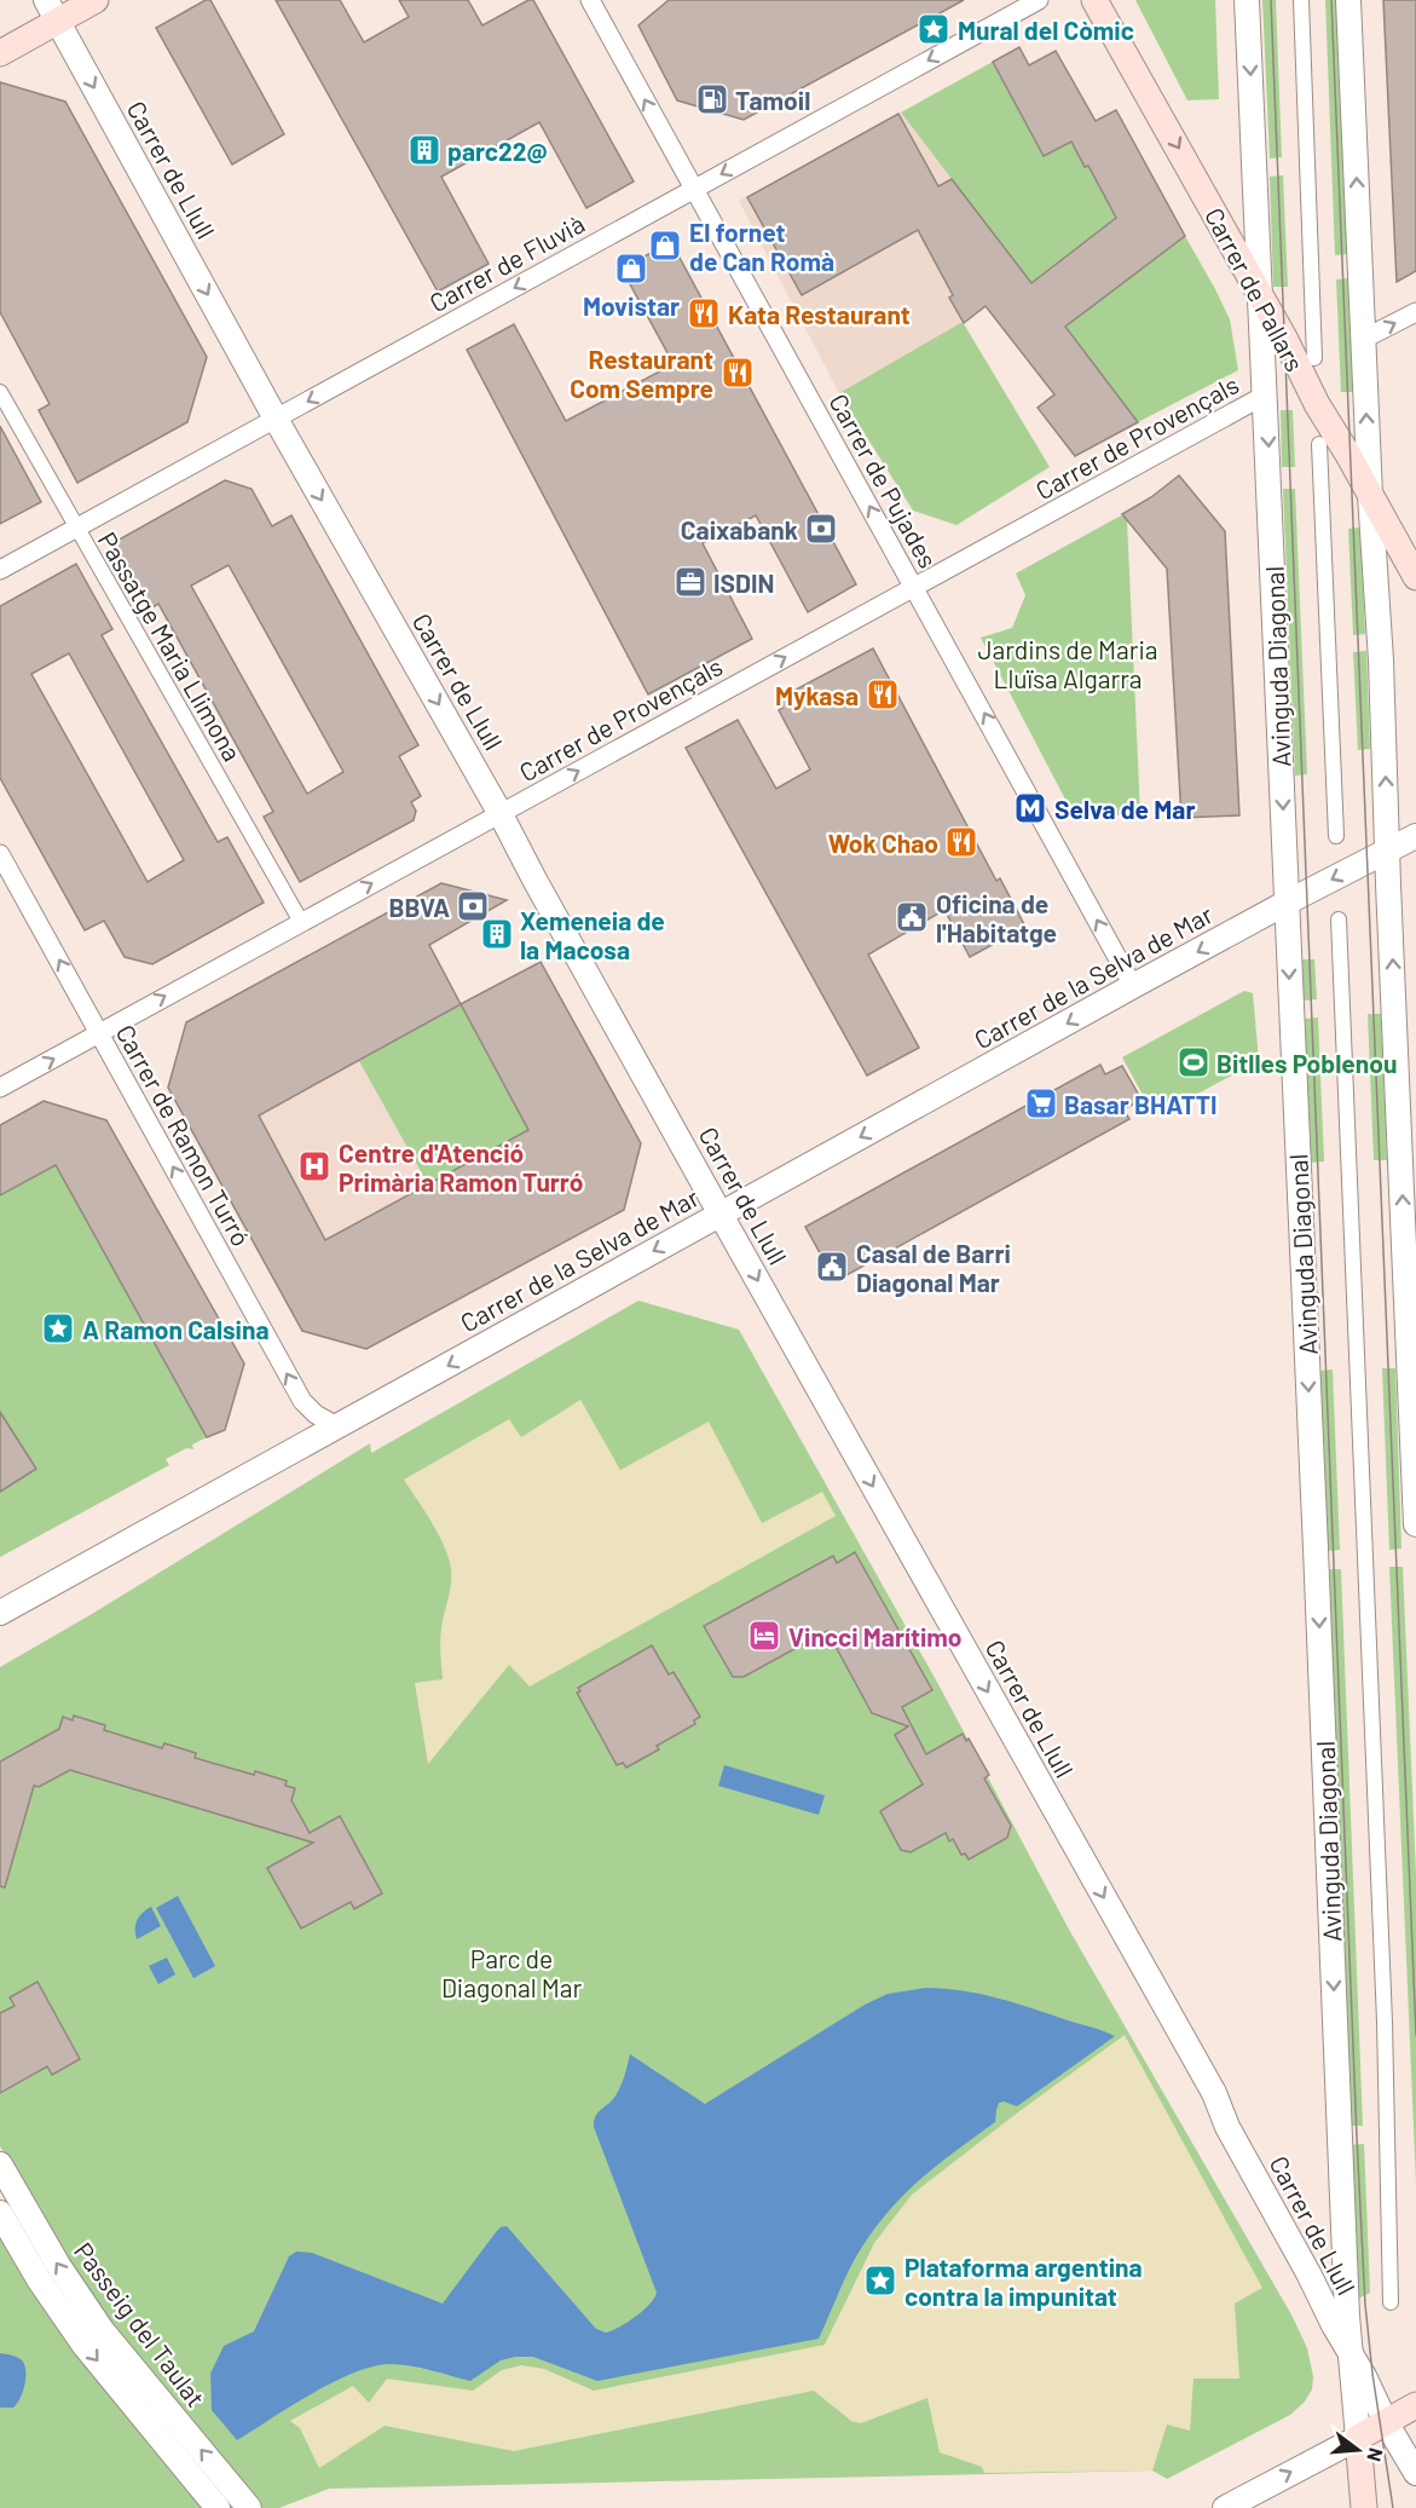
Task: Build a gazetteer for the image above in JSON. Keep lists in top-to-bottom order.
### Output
{
  "streets": {
    "main road": ["Carrer de Pallars", "Avinguda Diagonal"],
    "street": [
      "Carrer de Llull",
      "Carrer de Fluvià",
      "Carrer de Provençals",
      "Carrer de Pujades",
      "Passatge Maria Llimona",
      "Carrer de la Selva de Mar",
      "Carrer de Ramon Turró",
      "Passeig del Taulat"
    ]
  },
  "crossings": [
    ["Carrer de Llull", "Carrer de Fluvià"],
    ["Carrer de Llull", "Carrer de Provençals"],
    ["Carrer de Llull", "Avinguda Diagonal"],
    ["Carrer de Llull", "Carrer de la Selva de Mar"],
    ["Carrer de Fluvià", "Carrer de Pujades"],
    ["Carrer de Fluvià", "Passatge Maria Llimona"],
    ["Carrer de Pallars", "Avinguda Diagonal"],
    ["Carrer de Provençals", "Carrer de Pujades"],
    ["Carrer de Provençals", "Passatge Maria Llimona"],
    ["Carrer de Provençals", "Avinguda Diagonal"],
    ["Carrer de Provençals", "Carrer de Ramon Turró"],
    ["Carrer de Pujades", "Carrer de la Selva de Mar"],
    ["Avinguda Diagonal", "Carrer de la Selva de Mar"],
    ["Carrer de la Selva de Mar", "Carrer de Ramon Turró"]
  ],
  "one_way": [
    "Carrer de Llull",
    "Carrer de Fluvià",
    "Carrer de Pallars",
    "Carrer de Provençals",
    "Carrer de Pujades",
    "Carrer de la Selva de Mar",
    "Carrer de Ramon Turró"
  ],
  "parks": ["Jardins de Maria Lluïsa Algarra", "Parc de Diagonal Mar"],
  "places": {
    "place": ["Mural del Còmic", "A Ramon Calsina", "Plataforma argentina contra la impunitat"],
    "fuel station": ["Tamoil"],
    "building": ["parc22@", "Xemeneia de la Macosa"],
    "shop": ["El fornet de Can Romà", "Movistar"],
    "restaurant": [
      "Kata Restaurant",
      "Restaurant Com Sempre",
      "Mykasa",
      "Wok Chao"
    ],
    "bank": ["Caixabank", "BBVA"],
    "office": ["ISDIN"],
    "metro station": ["Selva de Mar"],
    "public building": ["Oficina de l'Habitatge", "Casal de Barri Diagonal Mar"],
    "sports": ["Bitlles Poblenou"],
    "supermarket": ["Basar BHATTI"],
    "hospital": ["Centre d'Atenció Primària Ramon Turró"],
    "hotel": ["Vincci Marítimo"]
  },
  "north": "right"
}
